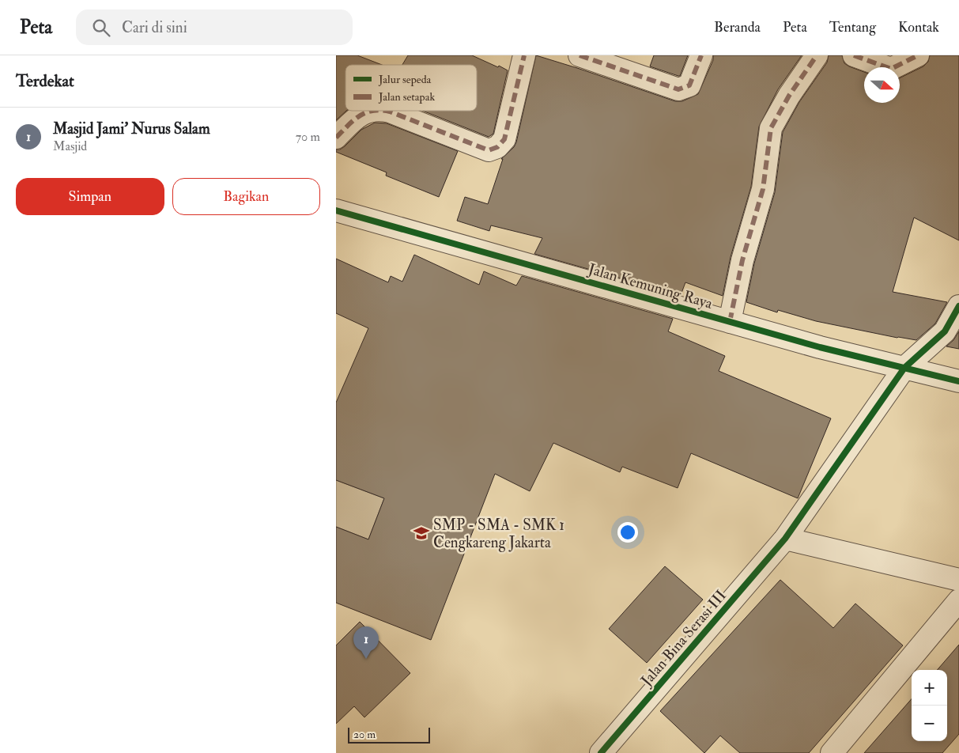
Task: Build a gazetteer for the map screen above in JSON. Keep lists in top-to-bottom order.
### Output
{
  "streets": {
    "street": ["Jalan Kemuning Raya", "Jalan Bina Serasi III"]
  },
  "crossings": [
    ["Jalan Kemuning Raya", "Jalan Bina Serasi III"]
  ],
  "places": {
    "school or university": ["SMP - SMA - SMK 1 Cengkareng Jakarta"]
  },
  "legend": ["Jalur sepeda", "Jalan setapak"],
  "scale_bar": "20 m",
  "north": "right",
  "page": {
    "header": "Peta",
    "search": "Cari di sini",
    "nav": [
      "Beranda",
      "Peta",
      "Tentang",
      "Kontak"
    ],
    "heading": "Terdekat",
    "list": [
      {
        "mark": "1",
        "name": "Masjid Jami' Nurus Salam",
        "note": "Masjid",
        "value": "70 m"
      }
    ],
    "buttons": ["Simpan", "Bagikan"],
    "pins": "1",
    "map_buttons": ["+", "−"],
    "scale": "20 m"
  }
}
